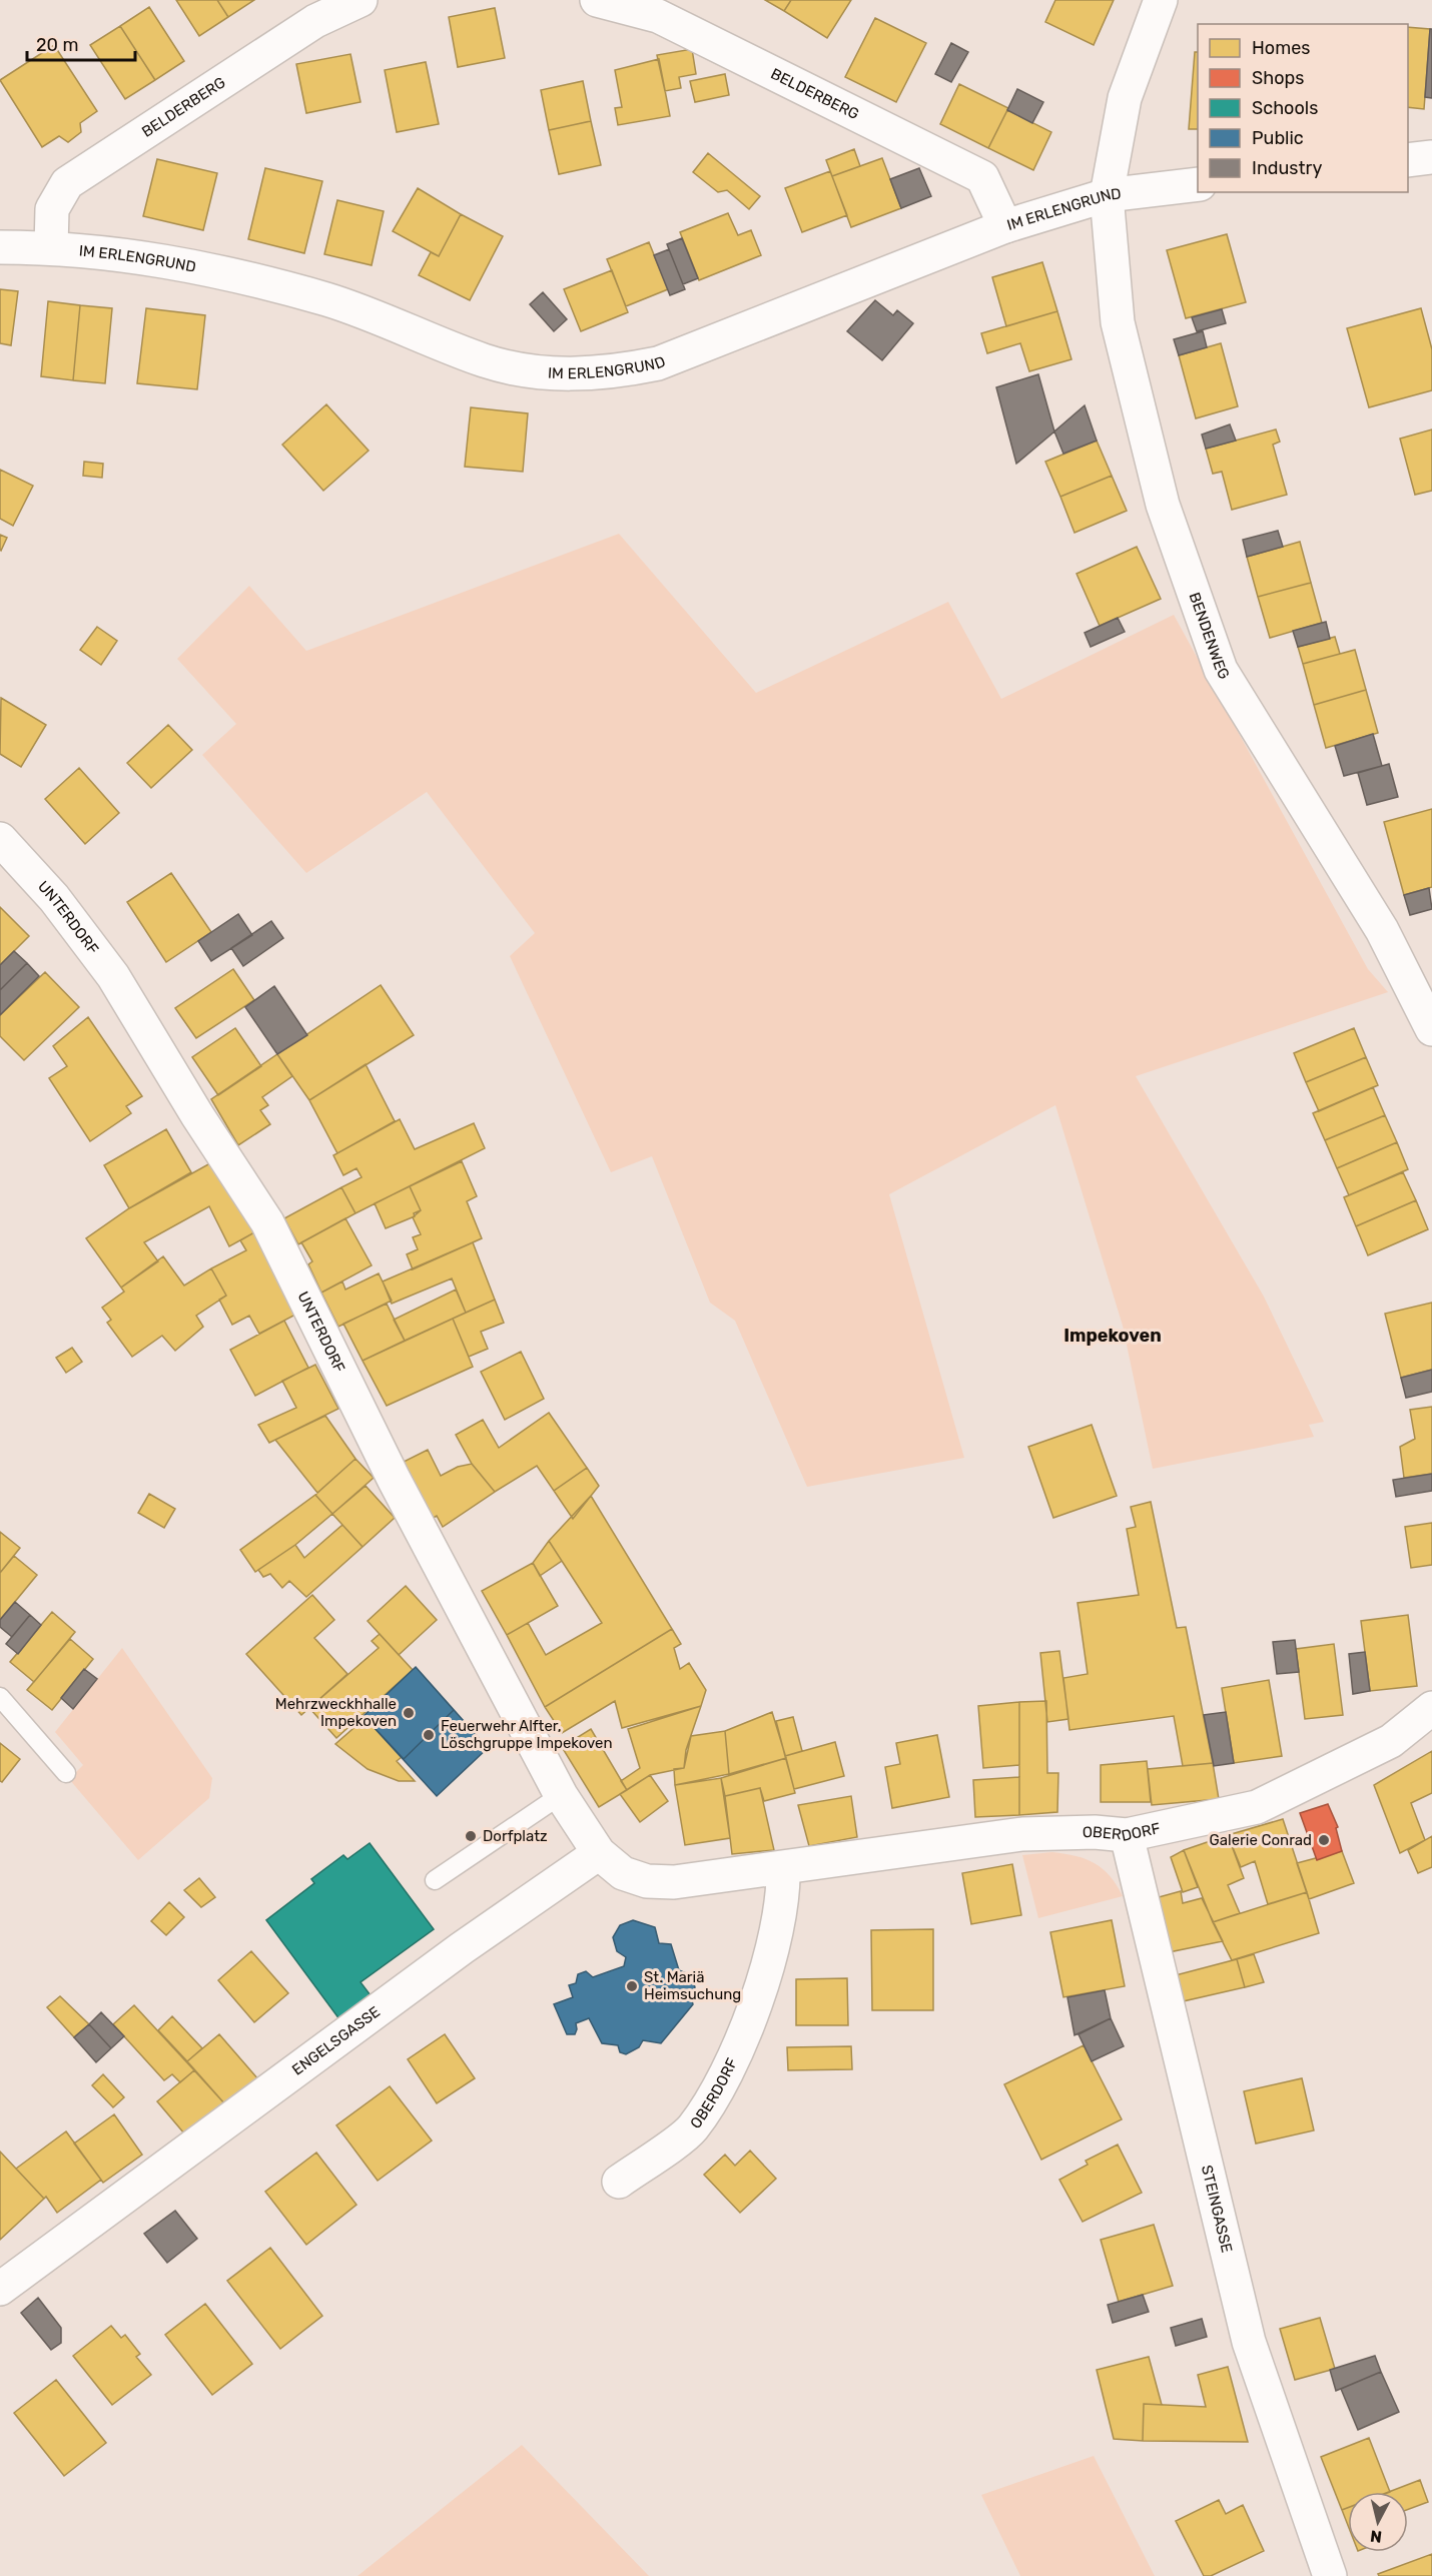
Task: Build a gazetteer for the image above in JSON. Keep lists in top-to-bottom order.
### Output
{
  "streets": {
    "street": [
      "BELDERBERG",
      "IM ERLENGRUND",
      "BENDENWEG",
      "UNTERDORF",
      "OBERDORF",
      "ENGELSGASSE",
      "STEINGASSE"
    ]
  },
  "crossings": [
    ["BELDERBERG", "IM ERLENGRUND"],
    ["IM ERLENGRUND", "BENDENWEG"],
    ["UNTERDORF", "OBERDORF"],
    ["UNTERDORF", "ENGELSGASSE"],
    ["OBERDORF", "ENGELSGASSE"],
    ["OBERDORF", "STEINGASSE"]
  ],
  "districts": ["Impekoven"],
  "places": [
    "Mehrzweckhhalle Impekoven",
    "Feuerwehr Alfter, Löschgruppe Impekoven",
    "Dorfplatz",
    "Galerie Conrad",
    "St. Mariä Heimsuchung"
  ],
  "legend": [
    "Homes",
    "Shops",
    "Schools",
    "Public",
    "Industry"
  ],
  "scale_bar": "20 m",
  "north": "bottom"
}
